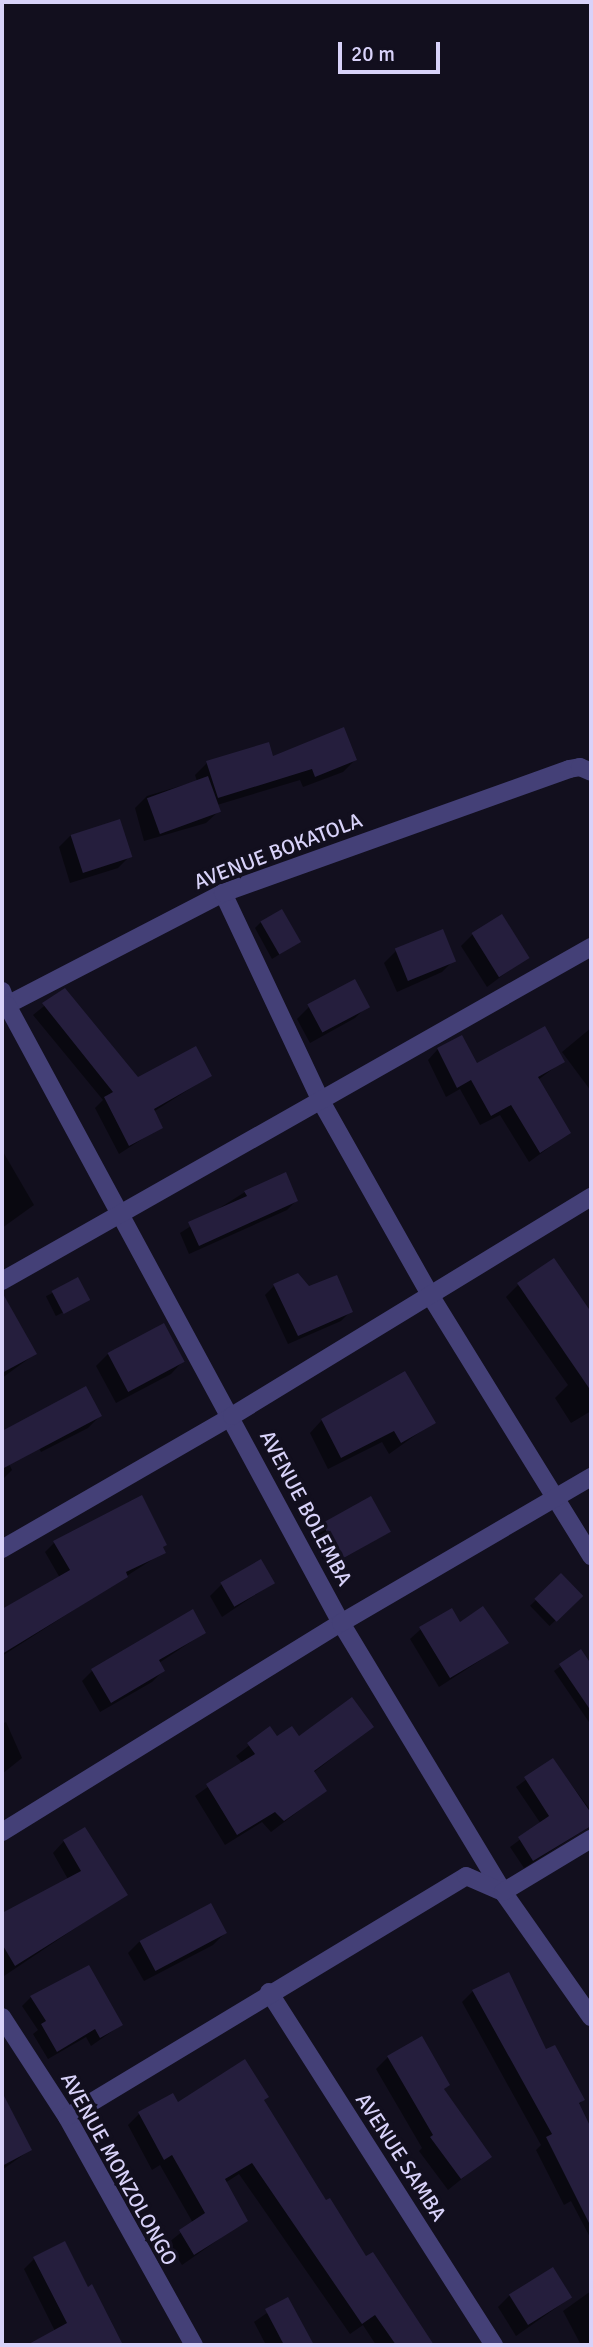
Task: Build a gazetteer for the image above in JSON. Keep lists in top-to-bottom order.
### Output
{
  "streets": {
    "street": [
      "AVENUE BOKATOLA",
      "AVENUE BOLEMBA",
      "AVENUE SAMBA",
      "AVENUE MONZOLONGO"
    ]
  },
  "crossings": [
    ["AVENUE BOKATOLA", "AVENUE BOLEMBA"]
  ],
  "scale_bar": "20 m"
}
